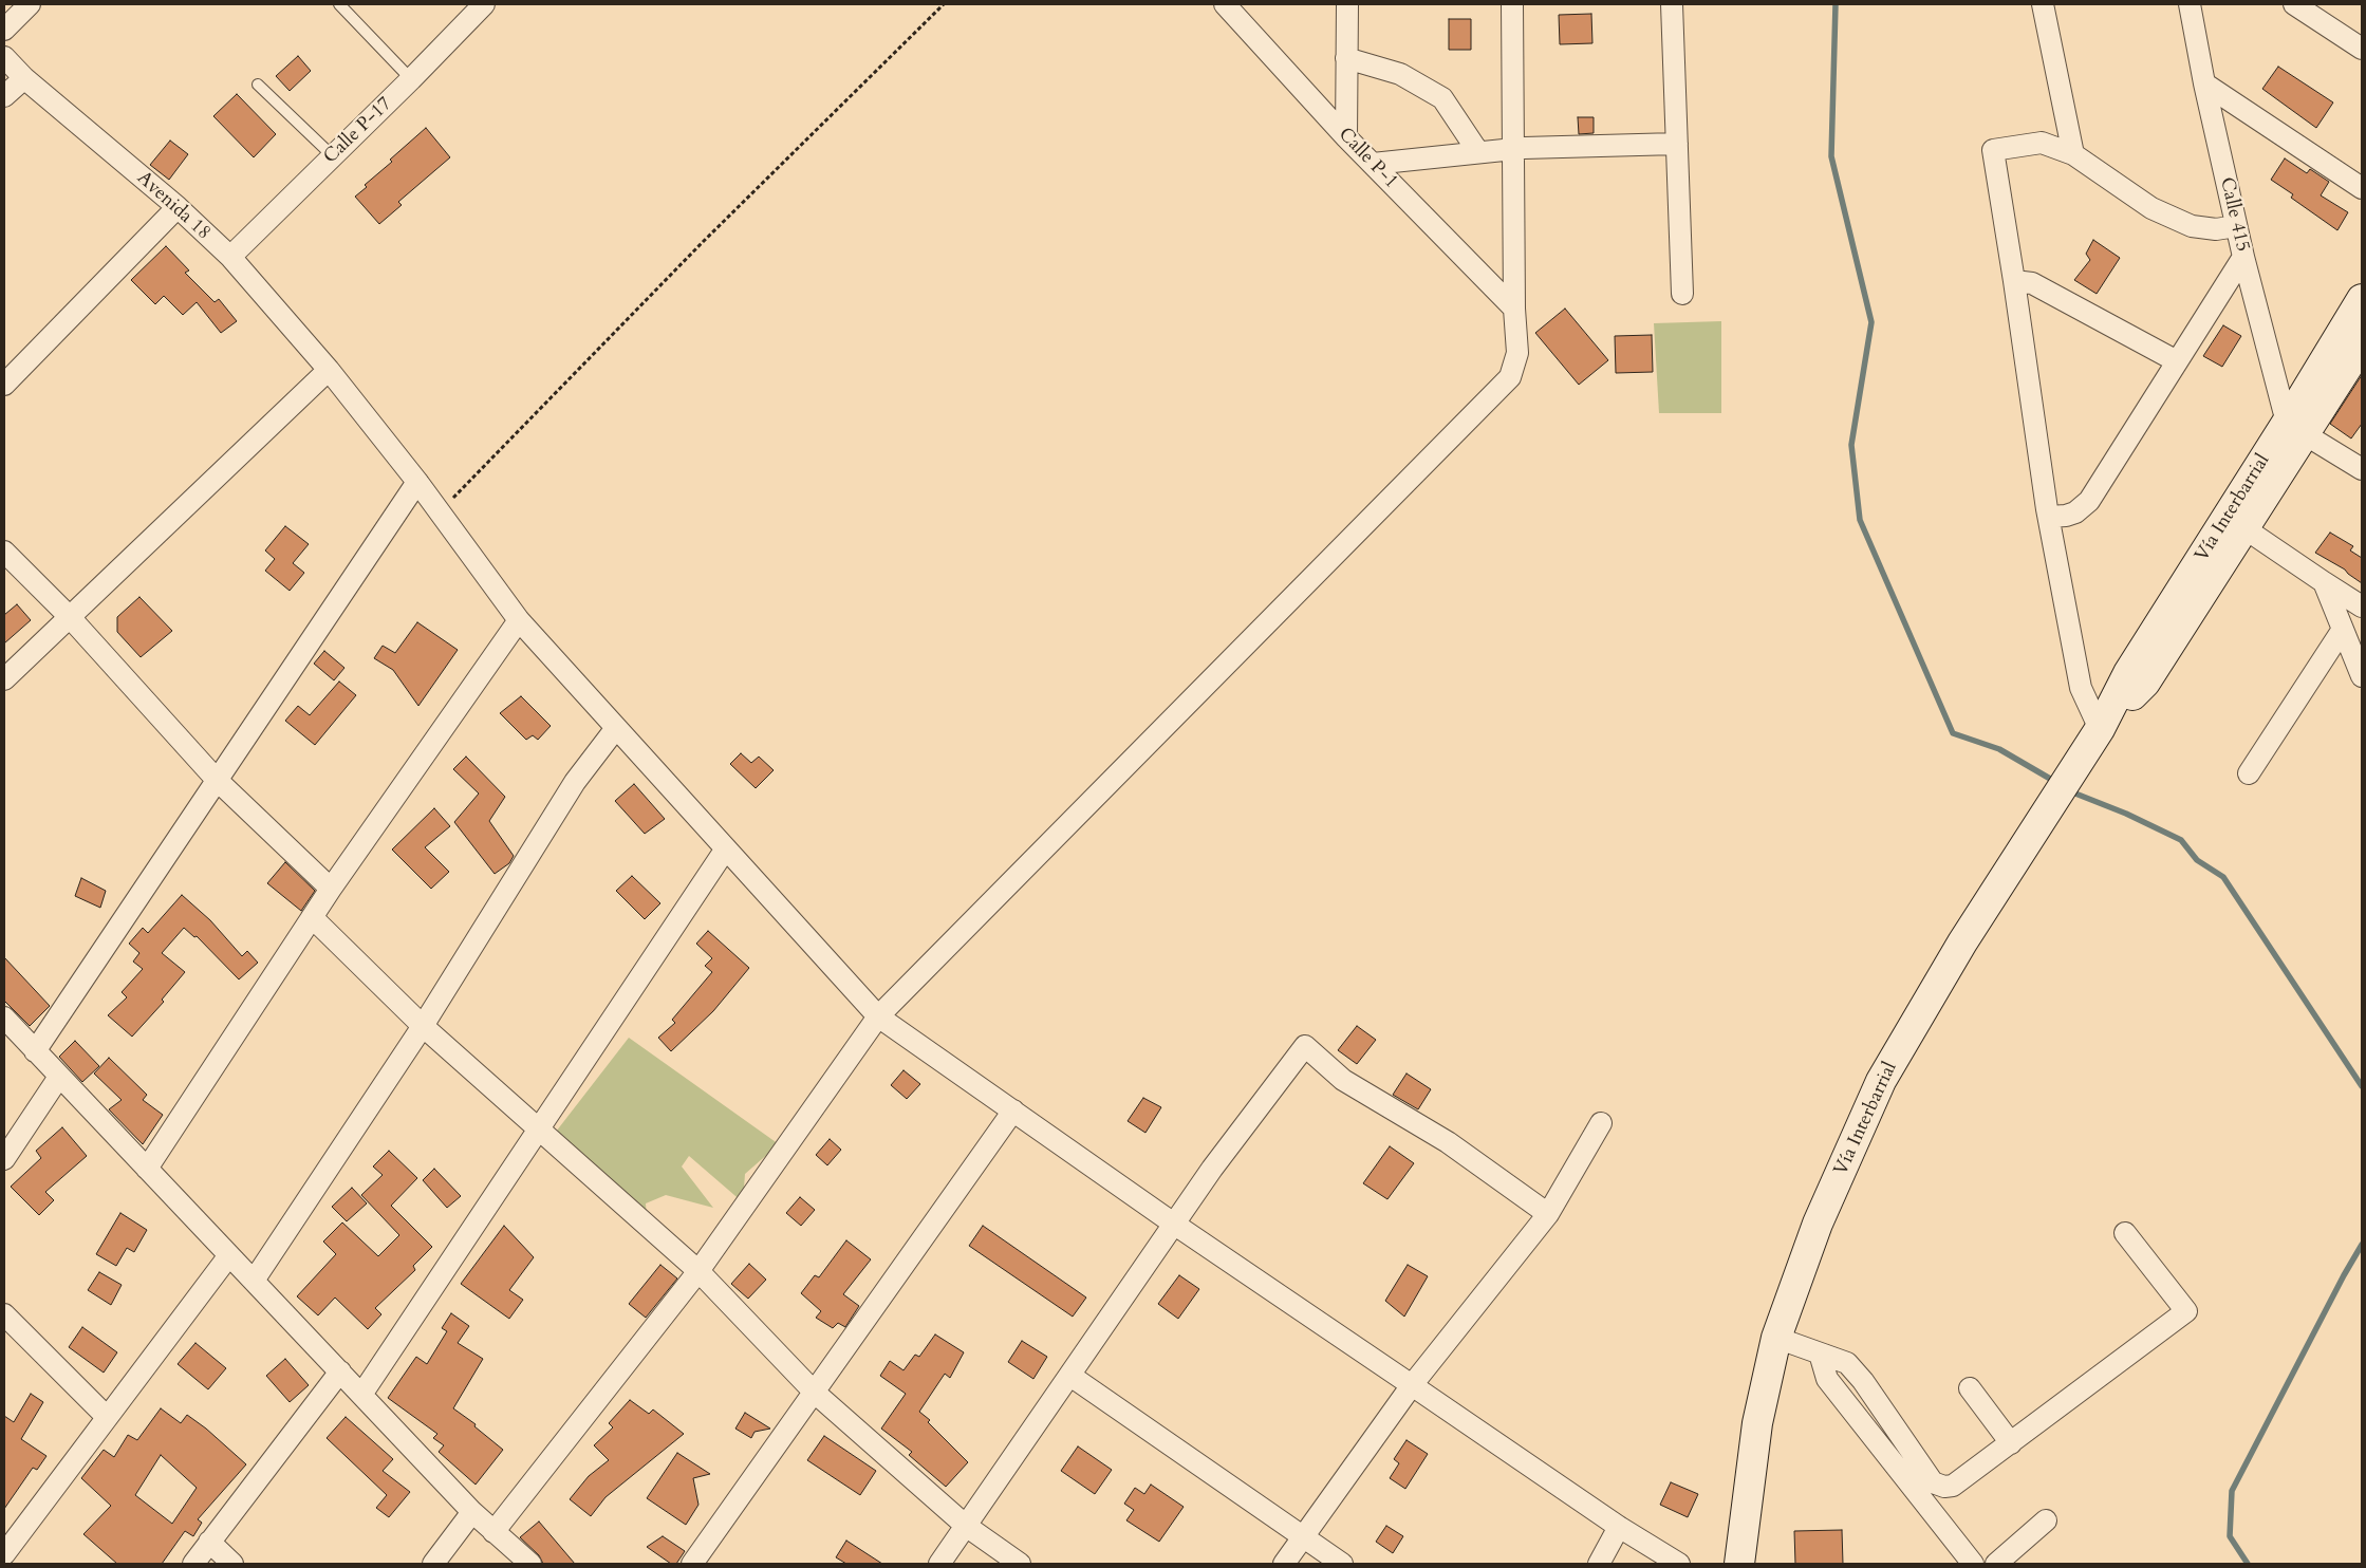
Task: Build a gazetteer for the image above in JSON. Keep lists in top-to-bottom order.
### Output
{
  "streets": {
    "main road": ["Vía Interbarrial"],
    "street": [
      "Calle P-17",
      "Calle P-1",
      "Avenida 18",
      "Calle 415"
    ]
  },
  "crossings": [
    ["Calle P-17", "Avenida 18"],
    ["Calle 415", "Vía Interbarrial"]
  ]
}
